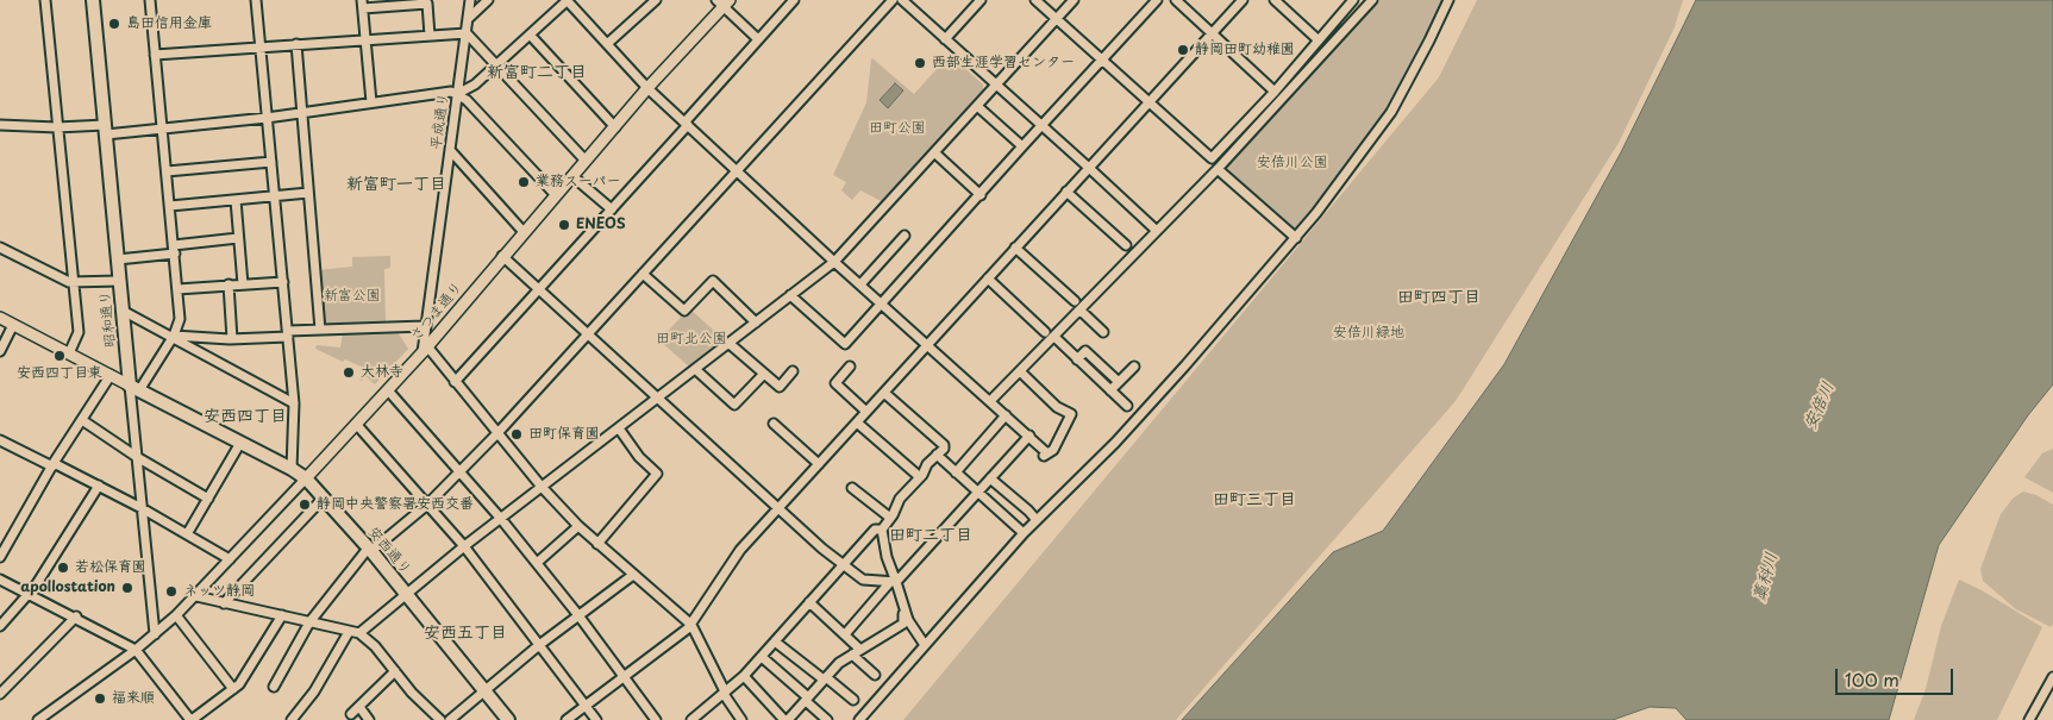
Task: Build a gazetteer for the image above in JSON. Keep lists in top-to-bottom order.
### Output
{
  "streets": {
    "highway": ["昭和通り", "安西通り"],
    "main road": ["さつま通り"],
    "street": ["平成通り"]
  },
  "crossings": [
    ["平成通り", "さつま通り"],
    ["さつま通り", "昭和通り"],
    ["さつま通り", "安西通り"]
  ],
  "districts": [
    "新富町二丁目",
    "新富町一丁目",
    "田町四丁目",
    "安西四丁目",
    "田町三丁目",
    "田町二丁目",
    "安西五丁目"
  ],
  "water": ["安倍川", "藁科川"],
  "parks": [
    "田町公園",
    "安倍川公園",
    "新富公園",
    "安倍川緑地",
    "田町北公園"
  ],
  "places": [
    "島田信用金庫",
    "静岡田町幼稚園",
    "西部生涯学習センター",
    "業務スーパー",
    "ENEOS",
    "安西四丁目東",
    "大林寺",
    "田町保育園",
    "静岡中央警察署安西交番",
    "若松保育園",
    "apollostation",
    "ネッツ静岡",
    "福来順"
  ],
  "scale_bar": "100 m"
}
